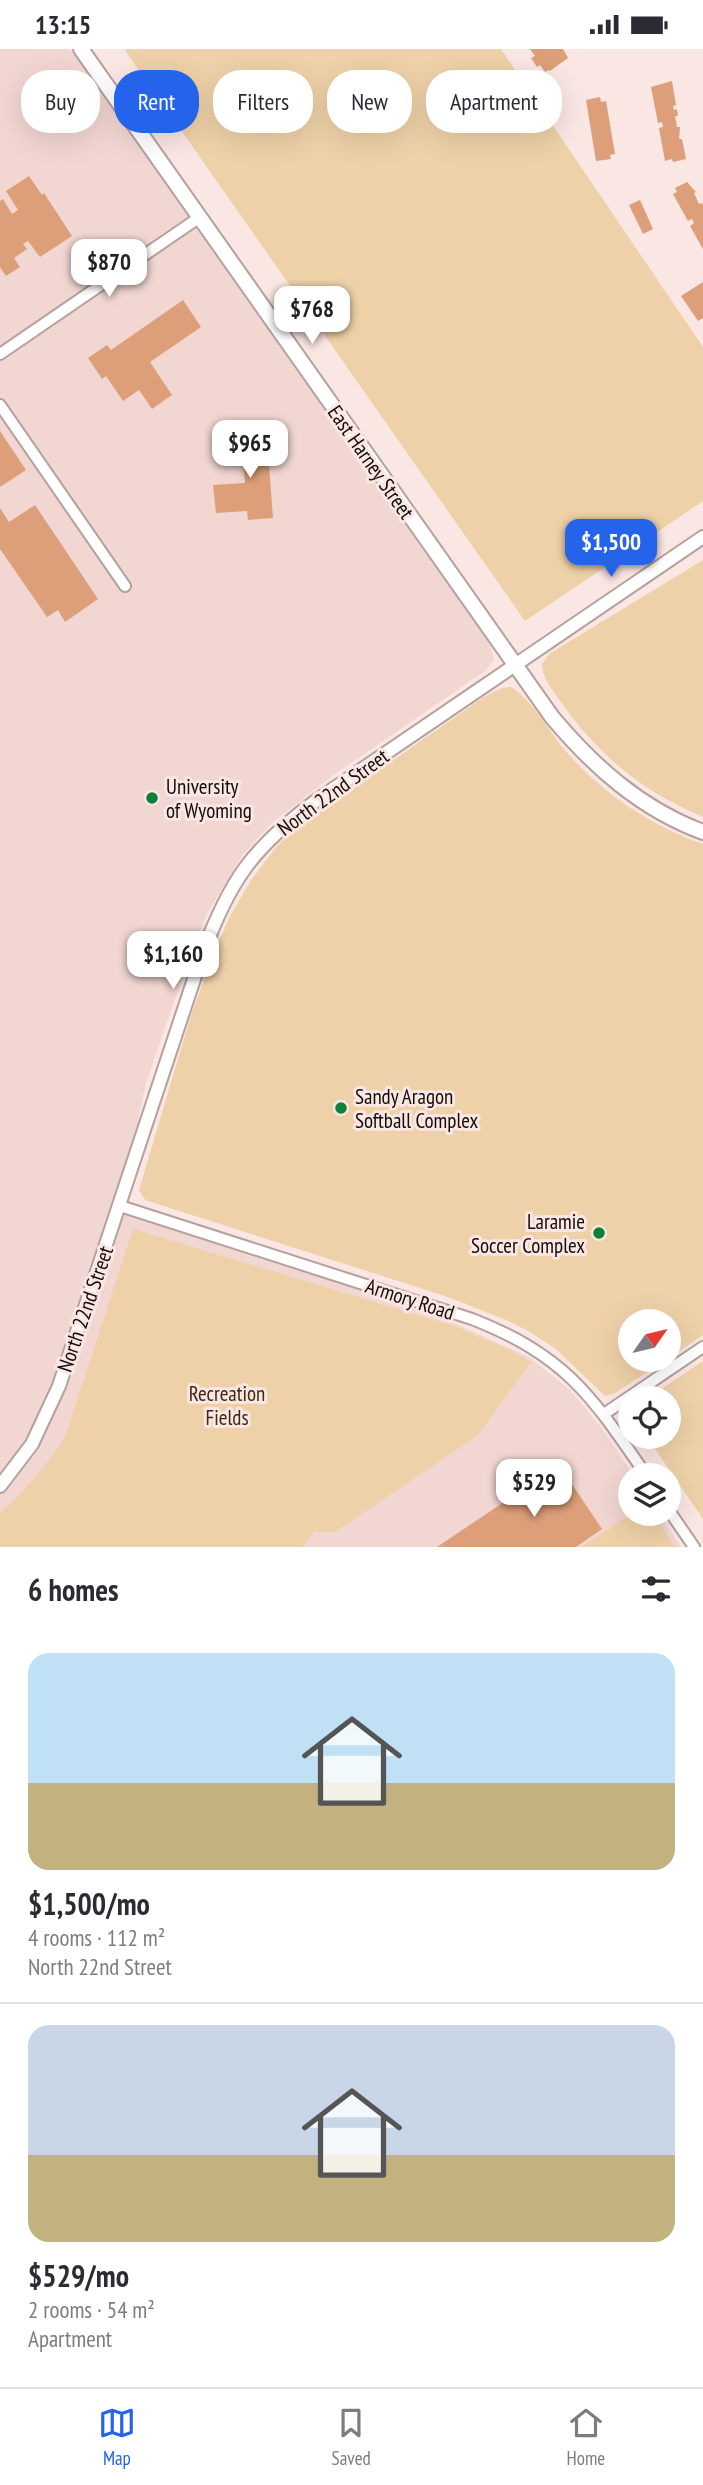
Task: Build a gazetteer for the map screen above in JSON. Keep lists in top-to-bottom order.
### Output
{
  "streets": {
    "main road": ["East Harney Street"],
    "street": ["North 22nd Street", "Armory Road"]
  },
  "crossings": [
    ["East Harney Street", "North 22nd Street"],
    ["North 22nd Street", "Armory Road"]
  ],
  "parks": ["Recreation Fields"],
  "places": ["University of Wyoming", "Sandy Aragon Softball Complex", "Laramie Soccer Complex"],
  "north": "top right",
  "page": {
    "status": "13:15",
    "chip": [
      "Buy",
      "Rent",
      "Filters",
      "New",
      "Apartment"
    ],
    "price": [
      "$870",
      "$768",
      "$965",
      "$1,500",
      "$1,160",
      "$529"
    ],
    "heading": "6 homes",
    "list": [
      {
        "name": "$1,500/mo",
        "note": "4 rooms · 112 m² · North 22nd Street"
      },
      {
        "name": "$529/mo",
        "note": "2 rooms · 54 m² · Apartment"
      }
    ],
    "tabs": ["Map", "Saved", "Home"]
  }
}
